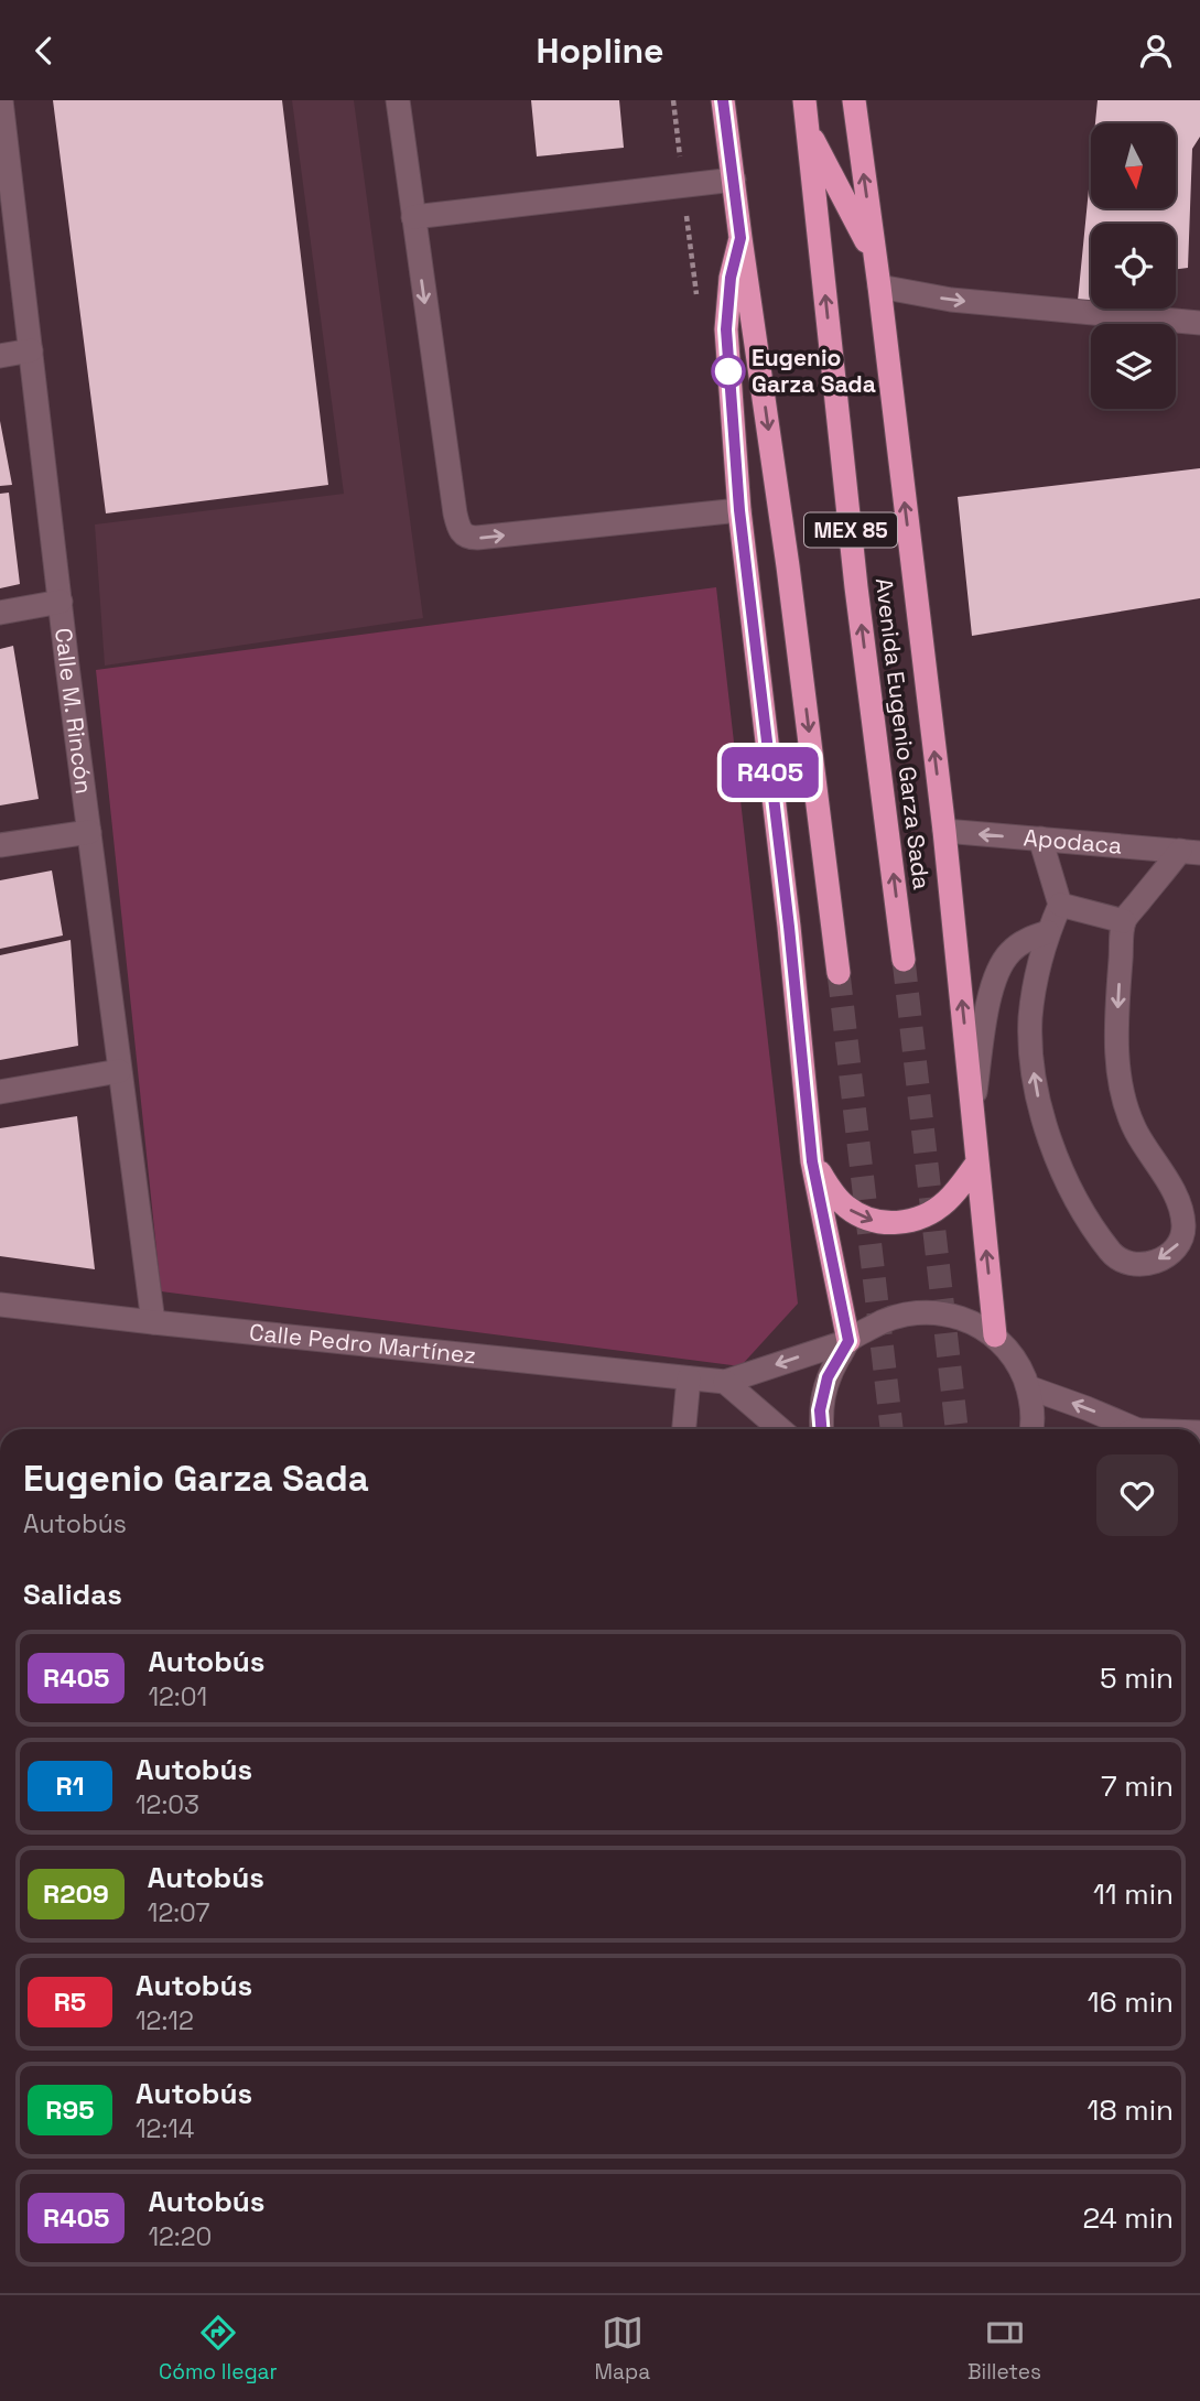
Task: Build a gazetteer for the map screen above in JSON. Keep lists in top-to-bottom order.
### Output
{
  "streets": {
    "highway": ["MEX 85", "Avenida Eugenio Garza Sada"],
    "street": ["Calle M. Rincón", "Apodaca", "Calle Pedro Martínez"]
  },
  "crossings": [
    ["Calle M. Rincón", "Calle Pedro Martínez"]
  ],
  "one_way": ["Apodaca"],
  "places": ["Eugenio Garza Sada"],
  "lines": ["bus line R405"],
  "north": "bottom",
  "page": {
    "header": "Hopline",
    "on_map": "R405",
    "heading": [
      ["Eugenio Garza Sada", "Autobús"],
      "Salidas"
    ],
    "list": [
      {
        "mark": "R405",
        "name": "Autobús",
        "note": "12:01",
        "value": "5 min"
      },
      {
        "mark": "R1",
        "name": "Autobús",
        "note": "12:03",
        "value": "7 min"
      },
      {
        "mark": "R209",
        "name": "Autobús",
        "note": "12:07",
        "value": "11 min"
      },
      {
        "mark": "R5",
        "name": "Autobús",
        "note": "12:12",
        "value": "16 min"
      },
      {
        "mark": "R95",
        "name": "Autobús",
        "note": "12:14",
        "value": "18 min"
      },
      {
        "mark": "R405",
        "name": "Autobús",
        "note": "12:20",
        "value": "24 min"
      }
    ],
    "tabs": ["Cómo llegar", "Mapa", "Billetes"]
  }
}
